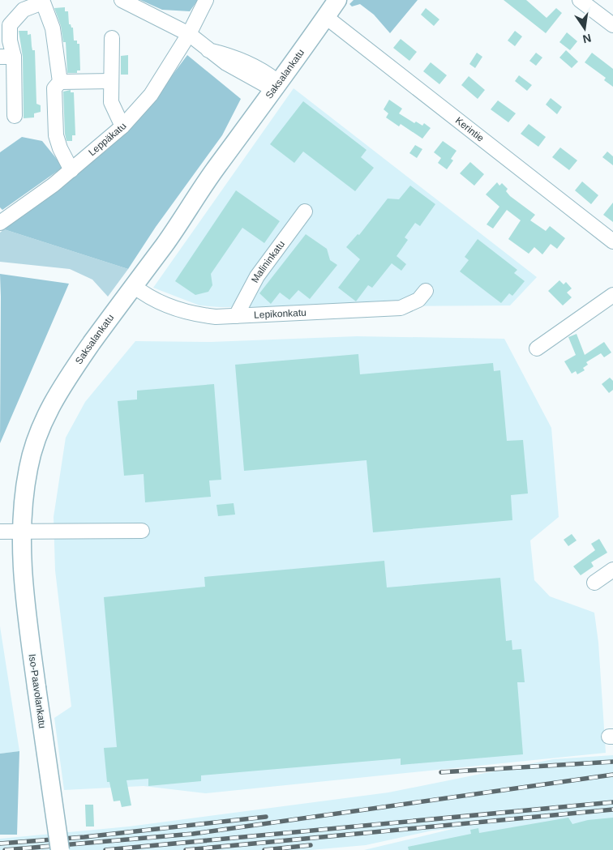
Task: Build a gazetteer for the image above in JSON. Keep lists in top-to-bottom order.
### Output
{
  "streets": {
    "main road": ["Saksalankatu", "Iso-Paavolankatu"],
    "street": [
      "Kerintie",
      "Leppäkatu",
      "Malininkatu",
      "Lepikonkatu"
    ]
  },
  "crossings": [
    ["Saksalankatu", "Kerintie"],
    ["Saksalankatu", "Lepikonkatu"],
    ["Saksalankatu", "Iso-Paavolankatu"],
    ["Malininkatu", "Lepikonkatu"]
  ],
  "north": "bottom"
}
